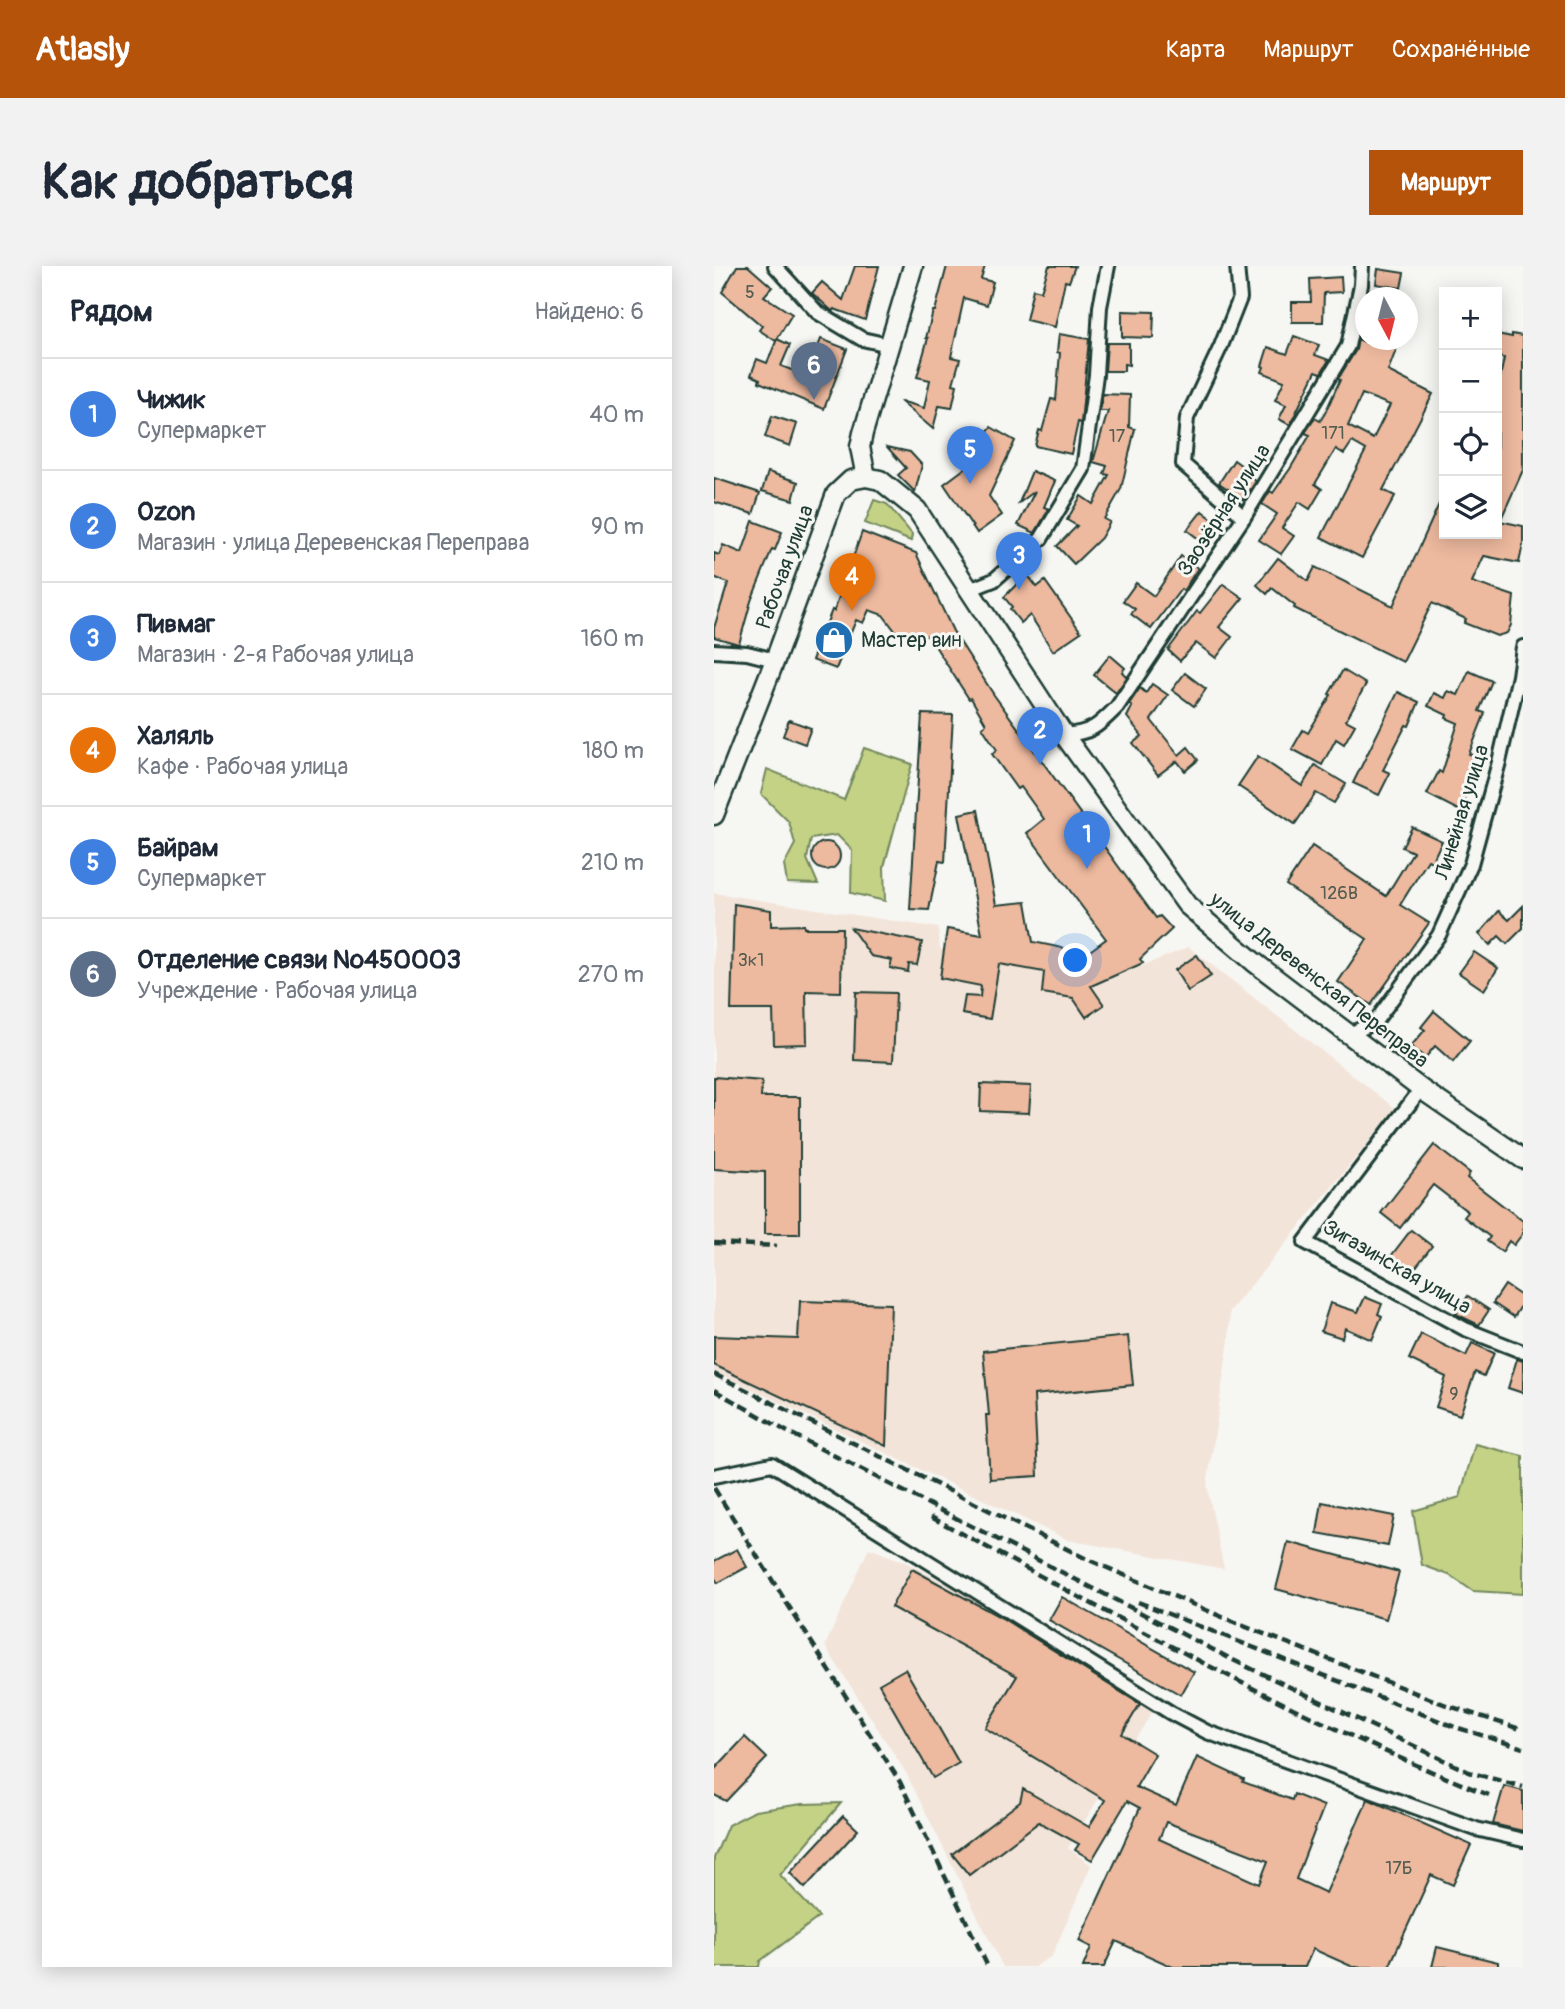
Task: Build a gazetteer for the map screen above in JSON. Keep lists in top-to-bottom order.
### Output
{
  "streets": {
    "street": [
      "Заозёрная улица",
      "Рабочая улица",
      "Линейная улица",
      "улица Деревенская Переправа",
      "Зигазинская улица"
    ]
  },
  "crossings": [
    ["Заозёрная улица", "улица Деревенская Переправа"],
    ["Рабочая улица", "улица Деревенская Переправа"],
    ["Линейная улица", "улица Деревенская Переправа"],
    ["улица Деревенская Переправа", "Зигазинская улица"]
  ],
  "places": {
    "shop": ["Мастер вин"]
  },
  "house_numbers": [
    "5",
    "171",
    "17",
    "126В",
    "3к1",
    "9",
    "17Б"
  ],
  "north": "bottom",
  "page": {
    "header": "Atlasly",
    "nav": ["Карта", "Маршрут", "Сохранённые"],
    "buttons": "Маршрут",
    "title": "Как добраться",
    "heading": ["Рядом", "Найдено: 6"],
    "map_buttons": ["+", "−"],
    "pins": [
      "6",
      "5",
      "3",
      "4",
      "2",
      "1"
    ],
    "list": [
      {
        "mark": "1",
        "name": "Чижик",
        "note": "Супермаркет",
        "value": "40 m"
      },
      {
        "mark": "2",
        "name": "Ozon",
        "note": "Магазин · улица Деревенская Переправа",
        "value": "90 m"
      },
      {
        "mark": "3",
        "name": "Пивмаг",
        "note": "Магазин · 2-я Рабочая улица",
        "value": "160 m"
      },
      {
        "mark": "4",
        "name": "Халяль",
        "note": "Кафе · Рабочая улица",
        "value": "180 m"
      },
      {
        "mark": "5",
        "name": "Байрам",
        "note": "Супермаркет",
        "value": "210 m"
      },
      {
        "mark": "6",
        "name": "Отделение связи №450003",
        "note": "Учреждение · Рабочая улица",
        "value": "270 m"
      }
    ]
  }
}
